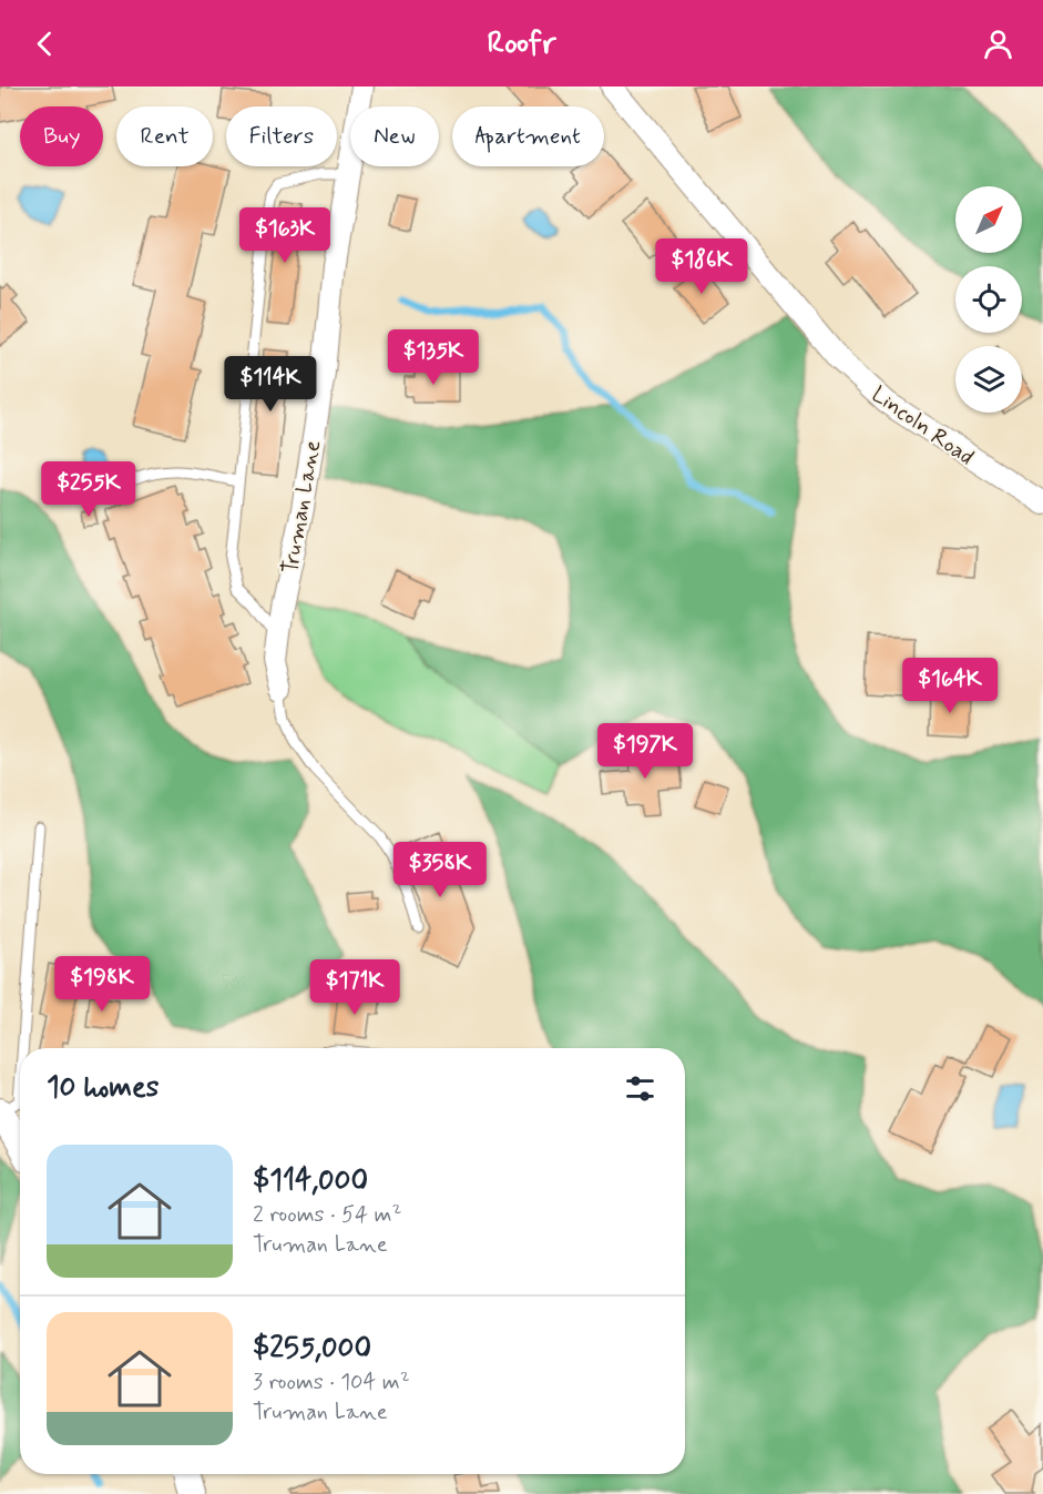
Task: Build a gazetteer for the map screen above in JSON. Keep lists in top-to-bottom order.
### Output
{
  "streets": {
    "street": ["Lincoln Road", "Truman Lane"]
  },
  "north": "top right",
  "page": {
    "header": "Roofr",
    "chip": [
      "Buy",
      "Rent",
      "Filters",
      "New",
      "Apartment"
    ],
    "price": [
      "$163K",
      "$186K",
      "$135K",
      "$114K",
      "$255K",
      "$164K",
      "$197K",
      "$358K",
      "$198K",
      "$171K"
    ],
    "heading": "10 homes",
    "list": [
      {
        "name": "$114,000",
        "note": "2 rooms · 54 m² · Truman Lane"
      },
      {
        "name": "$255,000",
        "note": "3 rooms · 104 m² · Truman Lane"
      }
    ]
  }
}
